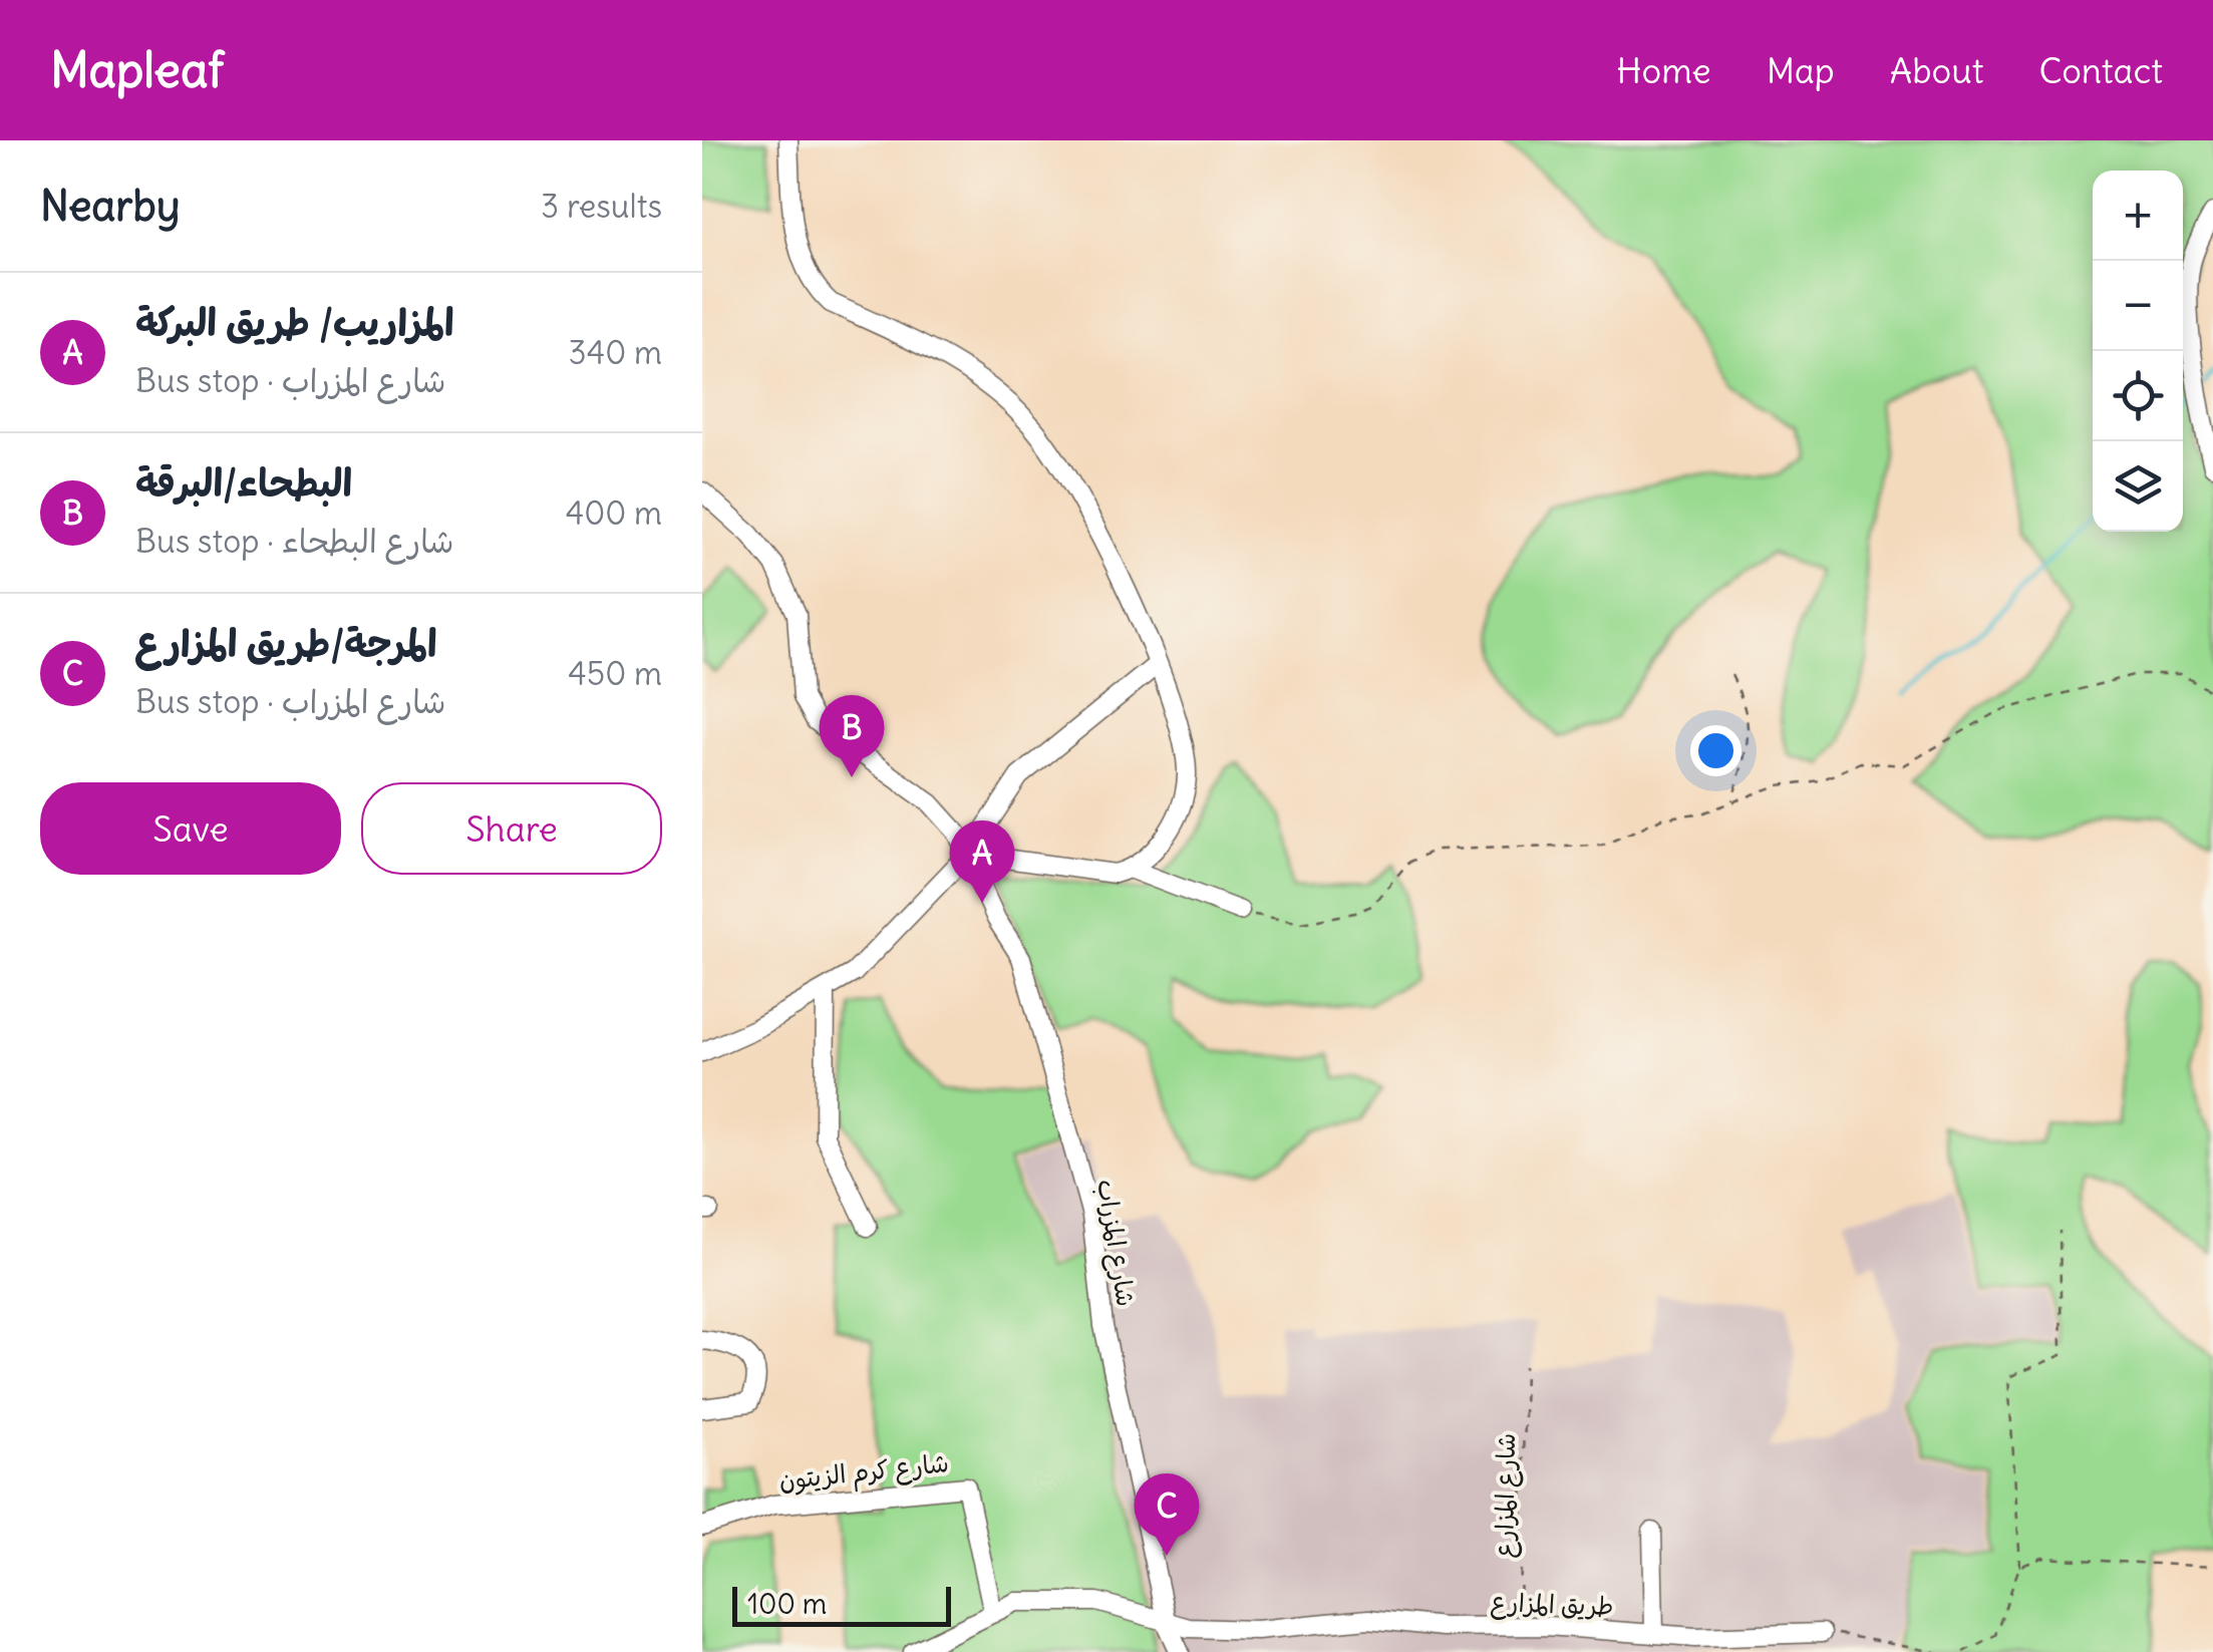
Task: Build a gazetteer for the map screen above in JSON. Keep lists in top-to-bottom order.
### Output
{
  "streets": {
    "street": ["شارع المزراب", "شارع كرم الزيتون", "طريق المزارع"],
    "path": ["شارع المزارع"]
  },
  "crossings": [
    ["شارع المزراب", "طريق المزارع"],
    ["شارع كرم الزيتون", "طريق المزارع"],
    ["شارع المزارع", "طريق المزارع"]
  ],
  "scale_bar": "100 m",
  "page": {
    "header": "Mapleaf",
    "nav": [
      "Home",
      "Map",
      "About",
      "Contact"
    ],
    "heading": ["Nearby", "3 results"],
    "map_buttons": ["+", "−"],
    "list": [
      {
        "mark": "A",
        "name": "المزاريب/ طريق البركة",
        "note": "Bus stop · شارع المزراب",
        "value": "340 m"
      },
      {
        "mark": "B",
        "name": "البطحاء/البرقة",
        "note": "Bus stop · شارع البطحاء",
        "value": "400 m"
      },
      {
        "mark": "C",
        "name": "المرجة/طريق المزارع",
        "note": "Bus stop · شارع المزراب",
        "value": "450 m"
      }
    ],
    "pins": ["B", "A", "C"],
    "buttons": ["Save", "Share"],
    "scale": "100 m"
  }
}
